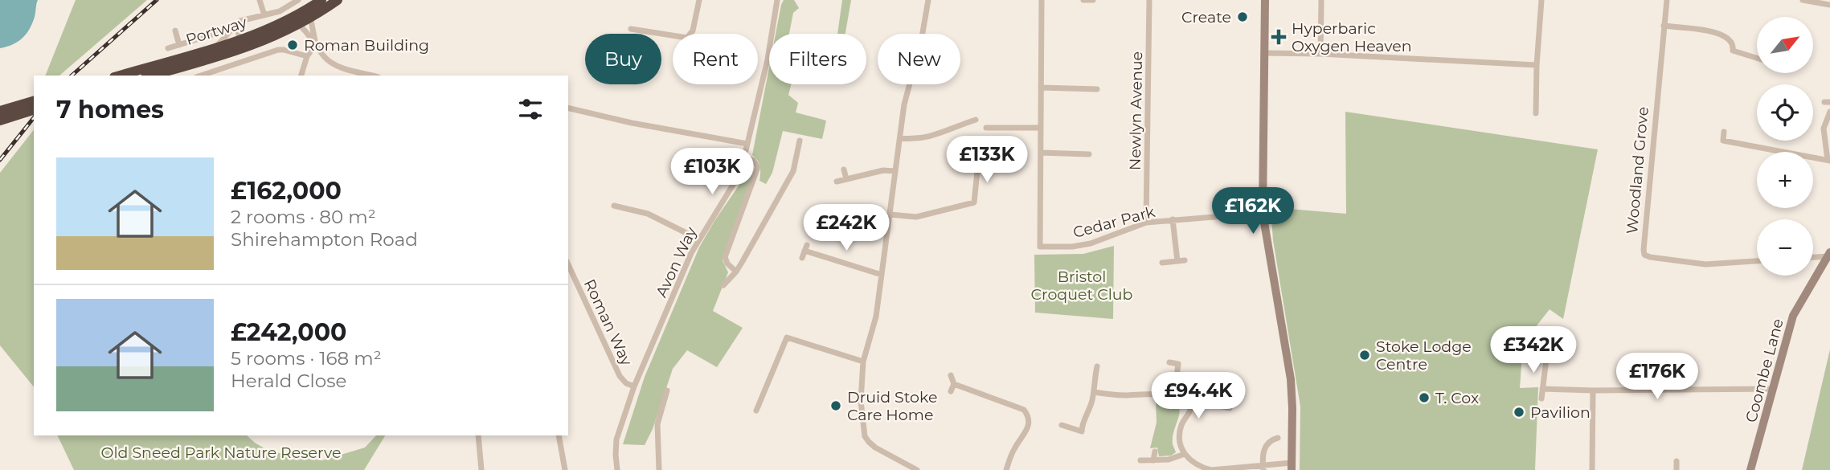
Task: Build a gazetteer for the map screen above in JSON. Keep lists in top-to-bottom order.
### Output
{
  "streets": {
    "highway": ["Portway"],
    "main road": ["Coombe Lane"],
    "street": [
      "Newlyn Avenue",
      "Woodland Grove",
      "Cedar Park",
      "Avon Way",
      "Roman Way"
    ]
  },
  "crossings": [
    ["Newlyn Avenue", "Cedar Park"],
    ["Avon Way", "Roman Way"]
  ],
  "parks": ["Bristol Croquet Club", "Old Sneed Park Nature Reserve"],
  "places": {
    "other": [
      "Create",
      "Roman Building",
      "Stoke Lodge Centre",
      "T. Cox",
      "Druid Stoke Care Home",
      "Pavilion"
    ],
    "health": ["Hyperbaric Oxygen Heaven"]
  },
  "north": "top right",
  "page": {
    "map_buttons": ["+", "−"],
    "chip": [
      "Buy",
      "Rent",
      "Filters",
      "New"
    ],
    "heading": "7 homes",
    "price": [
      "£133K",
      "£103K",
      "£162K",
      "£242K",
      "£342K",
      "£176K",
      "£94.4K"
    ],
    "list": [
      {
        "name": "£162,000",
        "note": "2 rooms · 80 m² · Shirehampton Road"
      },
      {
        "name": "£242,000",
        "note": "5 rooms · 168 m² · Herald Close"
      }
    ]
  }
}
